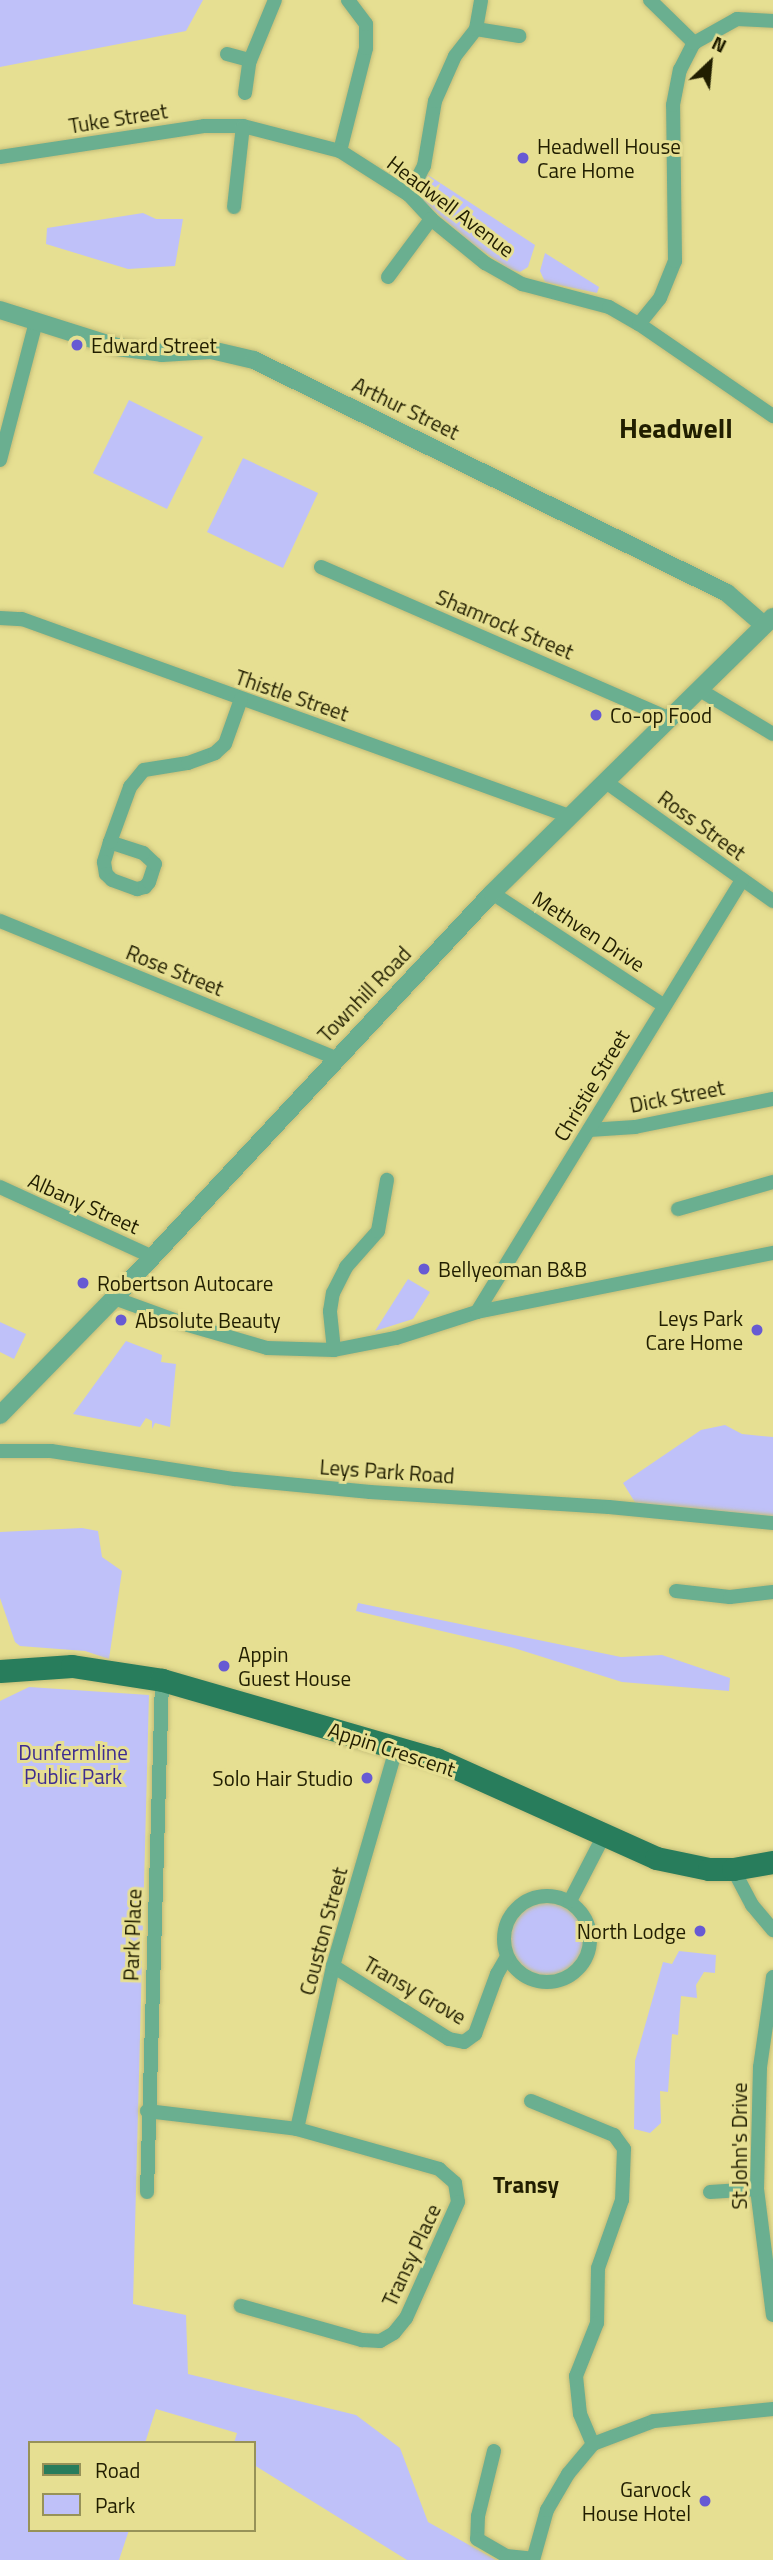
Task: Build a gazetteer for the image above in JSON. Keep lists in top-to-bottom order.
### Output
{
  "streets": {
    "main road": ["Appin Crescent"],
    "street": [
      "Tuke Street",
      "Headwell Avenue",
      "Arthur Street",
      "Shamrock Street",
      "Thistle Street",
      "Ross Street",
      "Methven Drive",
      "Rose Street",
      "Townhill Road",
      "Christie Street",
      "Dick Street",
      "Albany Street",
      "Leys Park Road",
      "Couston Street",
      "Park Place",
      "Transy Grove",
      "St John's Drive",
      "Transy Place"
    ]
  },
  "crossings": [
    ["Tuke Street", "Headwell Avenue"],
    ["Arthur Street", "Townhill Road"],
    ["Shamrock Street", "Townhill Road"],
    ["Thistle Street", "Townhill Road"],
    ["Ross Street", "Townhill Road"],
    ["Ross Street", "Christie Street"],
    ["Methven Drive", "Townhill Road"],
    ["Methven Drive", "Christie Street"],
    ["Rose Street", "Townhill Road"],
    ["Townhill Road", "Albany Street"],
    ["Christie Street", "Dick Street"],
    ["Appin Crescent", "Couston Street"],
    ["Appin Crescent", "Park Place"],
    ["Couston Street", "Transy Grove"],
    ["Couston Street", "Transy Place"],
    ["Park Place", "Transy Place"]
  ],
  "districts": ["Headwell", "Transy"],
  "parks": ["Dunfermline Public Park"],
  "places": [
    "Headwell House Care Home",
    "Edward Street",
    "Co-op Food",
    "Bellyeoman B&B",
    "Robertson Autocare",
    "Absolute Beauty",
    "Leys Park Care Home",
    "Appin Guest House",
    "Solo Hair Studio",
    "North Lodge",
    "Garvock House Hotel"
  ],
  "legend": ["Road", "Park"],
  "north": "top right"
}
